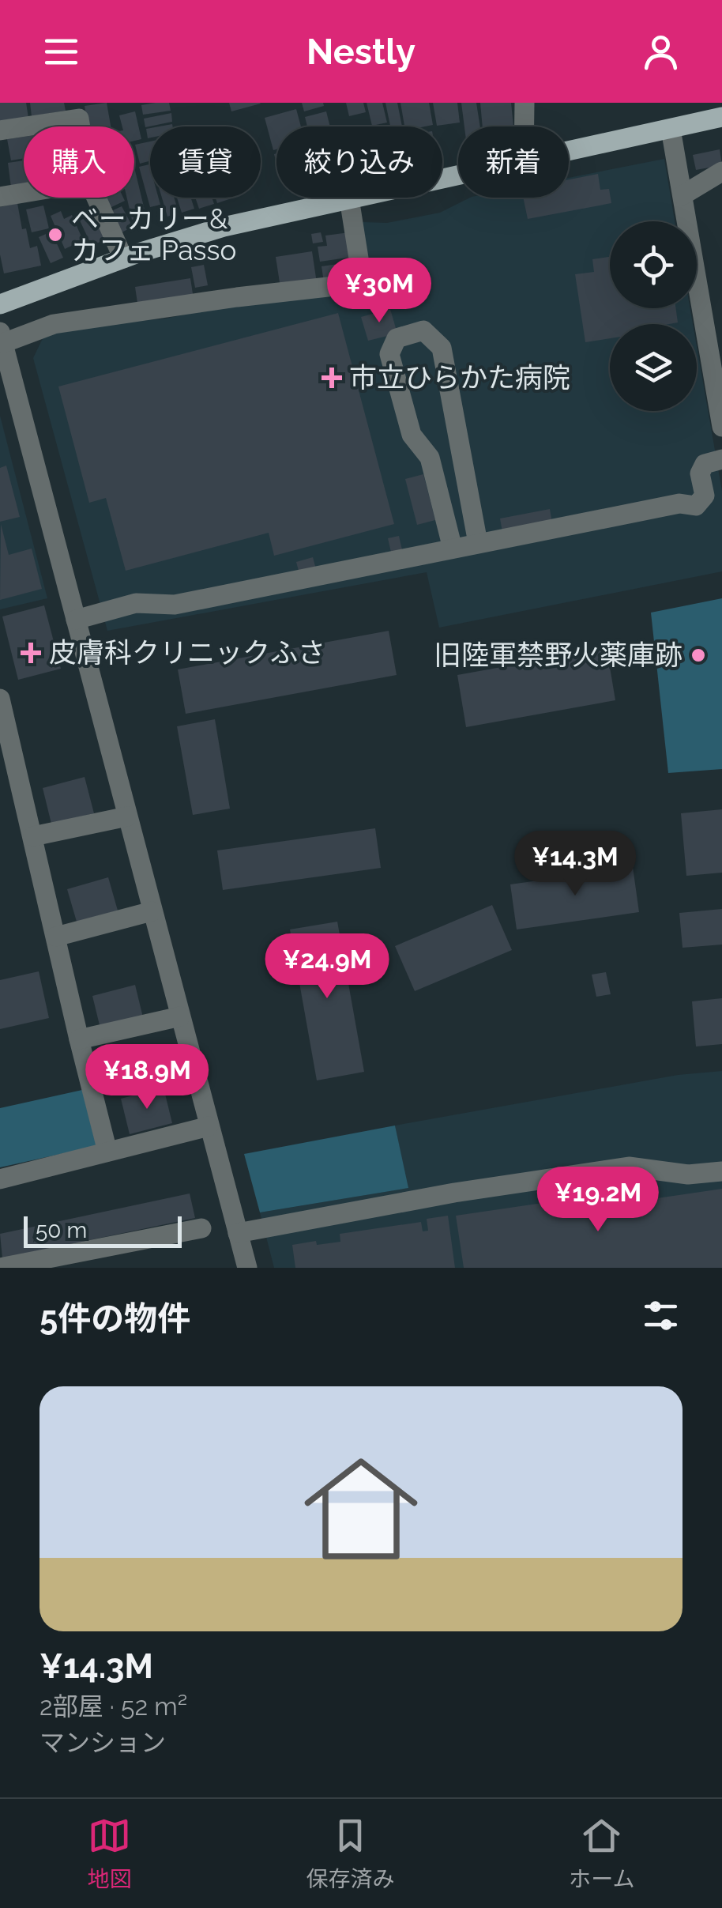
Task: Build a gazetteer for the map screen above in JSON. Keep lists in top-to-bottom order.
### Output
{
  "places": {
    "other": ["ベーカリー& カフェ Passo", "旧陸軍禁野火薬庫跡"],
    "health": ["市立ひらかた病院", "皮膚科クリニックふさ"]
  },
  "scale_bar": "50 m",
  "page": {
    "header": "Nestly",
    "chip": [
      "購入",
      "賃貸",
      "絞り込み",
      "新着"
    ],
    "price": [
      "¥30M",
      "¥14.3M",
      "¥24.9M",
      "¥18.9M",
      "¥19.2M"
    ],
    "scale": "50 m",
    "heading": "5件の物件",
    "list": [
      {
        "name": "¥14.3M",
        "note": "2部屋 · 52 m² · マンション"
      }
    ],
    "tabs": ["地図", "保存済み", "ホーム"]
  }
}
